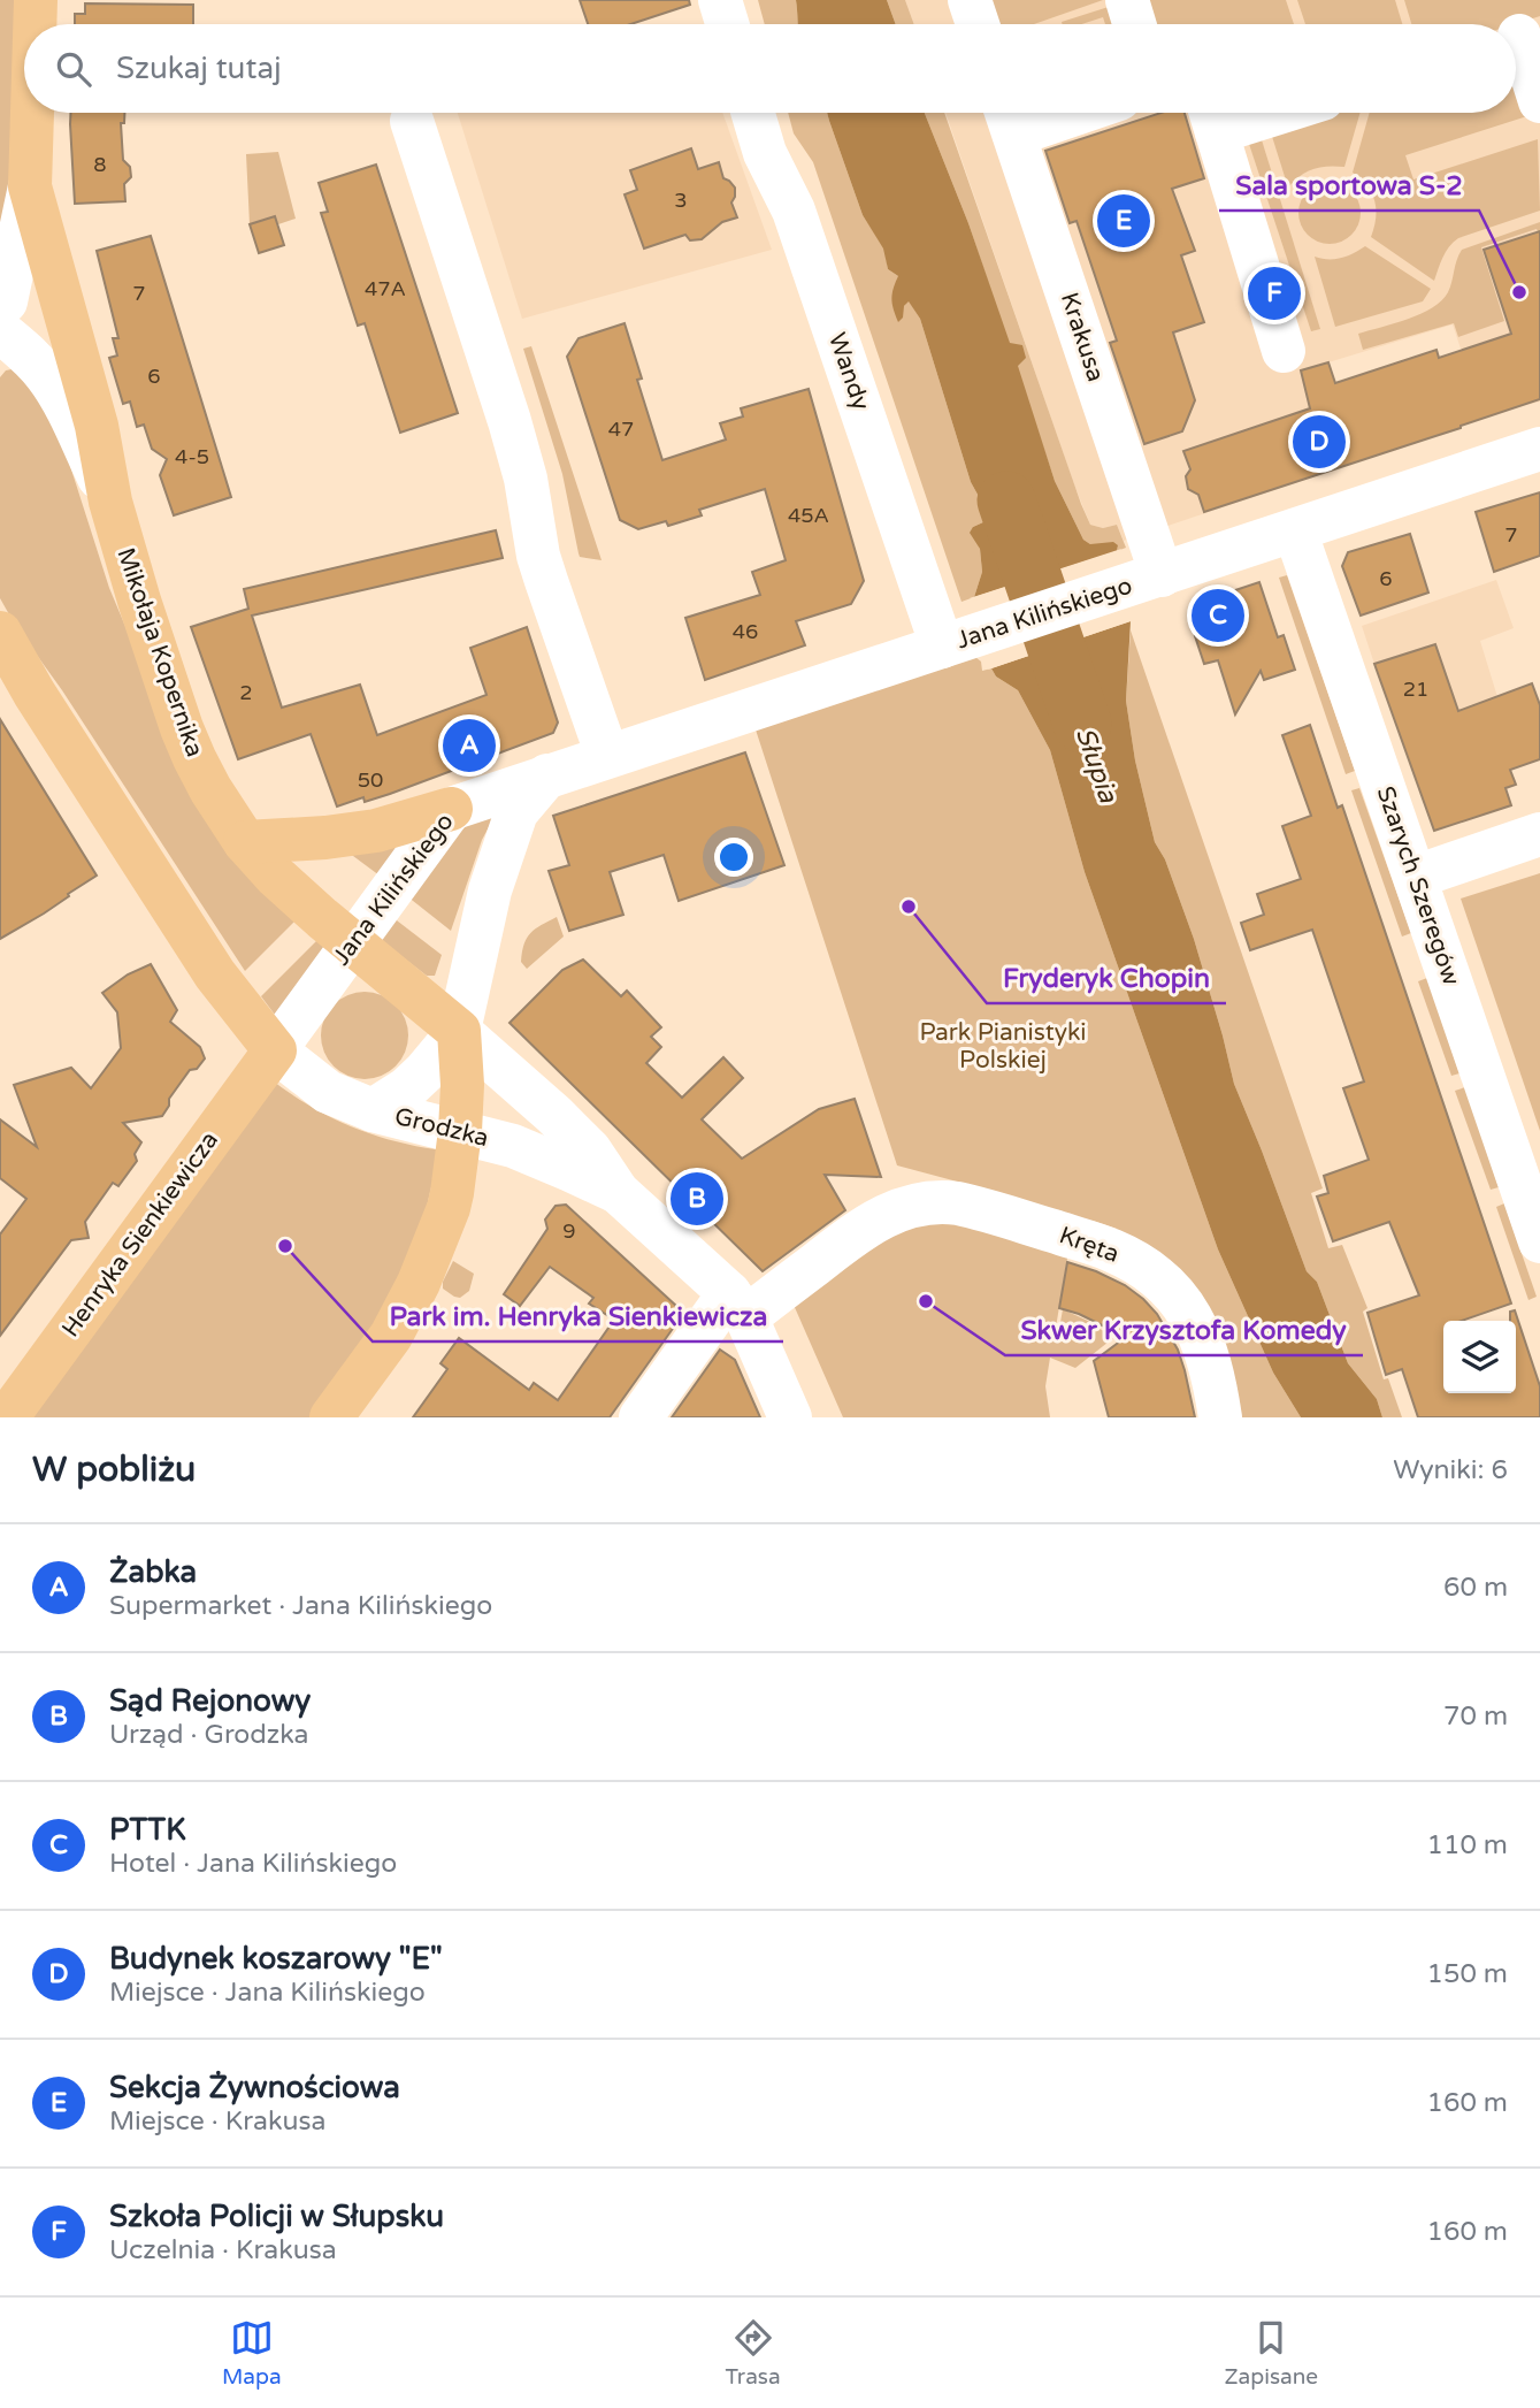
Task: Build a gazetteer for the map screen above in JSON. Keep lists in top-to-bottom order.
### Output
{
  "streets": {
    "main road": ["Mikołaja Kopernika", "Henryka Sienkiewicza"],
    "street": [
      "Krakusa",
      "Wandy",
      "Jana Kilińskiego",
      "Szarych Szeregów",
      "Grodzka",
      "Kręta"
    ]
  },
  "crossings": [
    ["Krakusa", "Jana Kilińskiego"],
    ["Wandy", "Jana Kilińskiego"],
    ["Jana Kilińskiego", "Mikołaja Kopernika"],
    ["Jana Kilińskiego", "Szarych Szeregów"],
    ["Jana Kilińskiego", "Grodzka"],
    ["Jana Kilińskiego", "Henryka Sienkiewicza"],
    ["Mikołaja Kopernika", "Grodzka"],
    ["Grodzka", "Henryka Sienkiewicza"],
    ["Grodzka", "Kręta"]
  ],
  "water": ["Słupia"],
  "parks": ["Park Pianistyki Polskiej"],
  "places": [
    "Sala sportowa S-2",
    "Fryderyk Chopin",
    "Park im. Henryka Sienkiewicza",
    "Skwer Krzysztofa Komedy"
  ],
  "house_numbers": [
    "8",
    "3",
    "47A",
    "7",
    "6",
    "47",
    "4-5",
    "45A",
    "7",
    "6",
    "46",
    "21",
    "2",
    "50",
    "9"
  ],
  "page": {
    "search": "Szukaj tutaj",
    "pins": [
      "E",
      "F",
      "D",
      "C",
      "A",
      "B"
    ],
    "heading": ["W pobliżu", "Wyniki: 6"],
    "list": [
      {
        "mark": "A",
        "name": "Żabka",
        "note": "Supermarket · Jana Kilińskiego",
        "value": "60 m"
      },
      {
        "mark": "B",
        "name": "Sąd Rejonowy",
        "note": "Urząd · Grodzka",
        "value": "70 m"
      },
      {
        "mark": "C",
        "name": "PTTK",
        "note": "Hotel · Jana Kilińskiego",
        "value": "110 m"
      },
      {
        "mark": "D",
        "name": "Budynek koszarowy \"E\"",
        "note": "Miejsce · Jana Kilińskiego",
        "value": "150 m"
      },
      {
        "mark": "E",
        "name": "Sekcja Żywnościowa",
        "note": "Miejsce · Krakusa",
        "value": "160 m"
      },
      {
        "mark": "F",
        "name": "Szkoła Policji w Słupsku",
        "note": "Uczelnia · Krakusa",
        "value": "160 m"
      }
    ],
    "nav": ["Mapa", "Trasa", "Zapisane"]
  }
}
